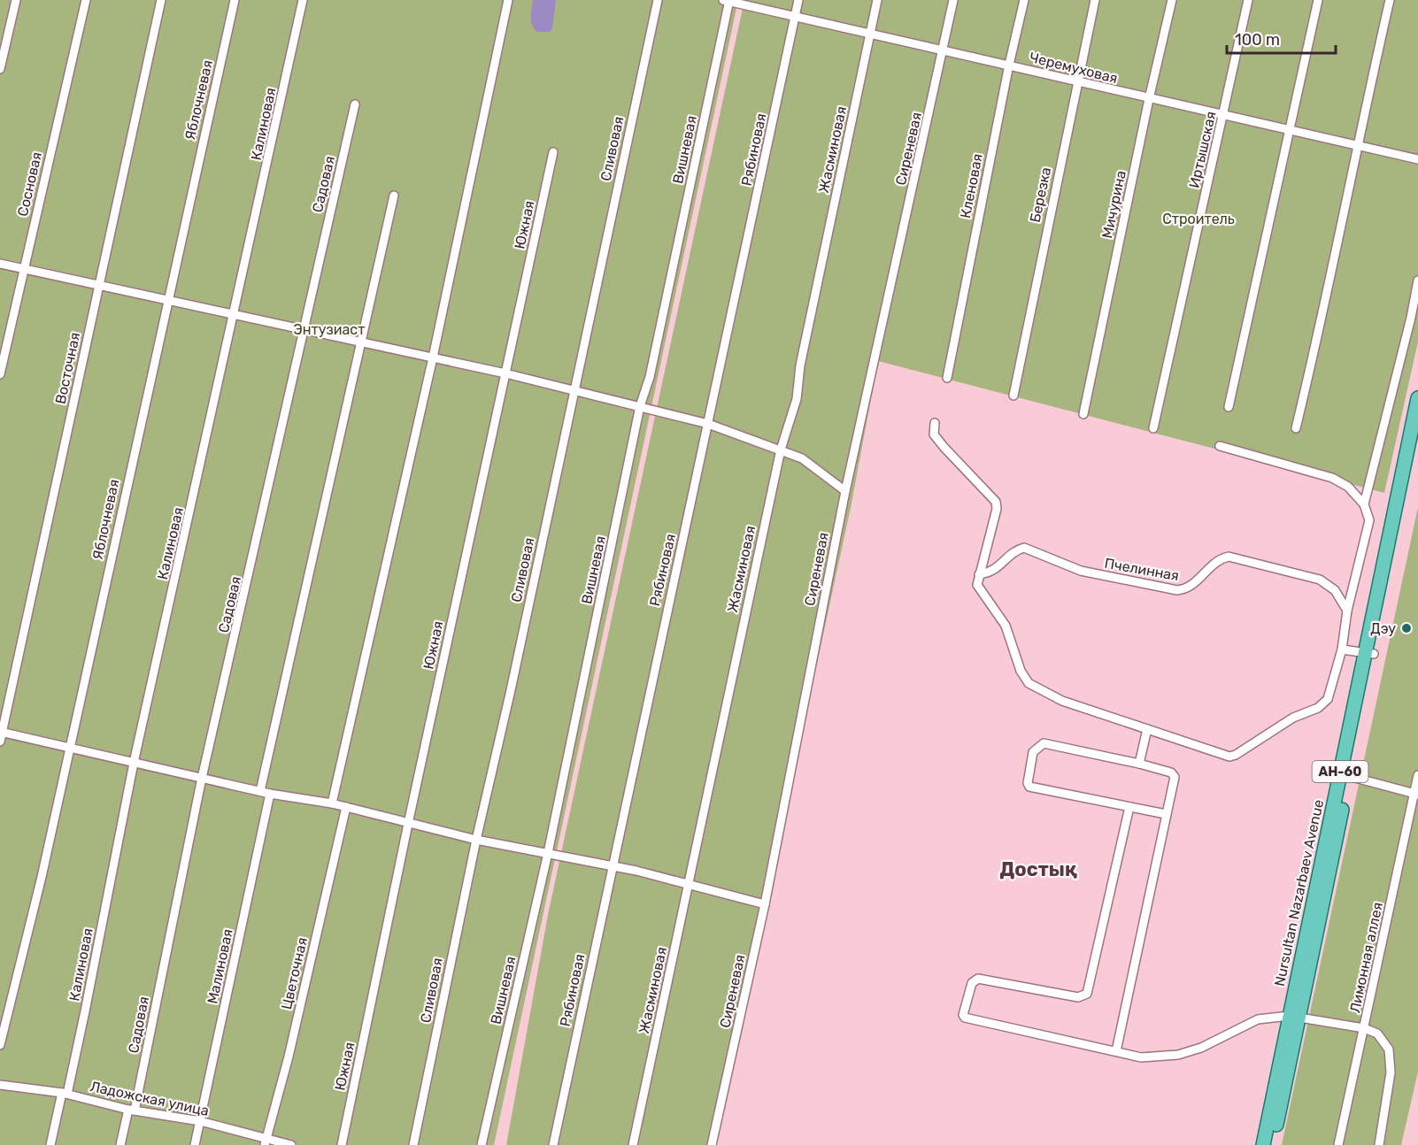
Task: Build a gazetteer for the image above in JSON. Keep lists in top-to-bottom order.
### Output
{
  "streets": {
    "main road": ["АН-60", "Nursultan Nazarbaev Avenue"],
    "street": [
      "Черемуховая",
      "Яблочневая",
      "Калиновая",
      "Сливовая",
      "Сиреневая",
      "Вишневая",
      "Рябиновая",
      "Жасминовая",
      "Иртышская",
      "Сосновая",
      "Садовая",
      "Кленовая",
      "Березка",
      "Мичурина",
      "Южная",
      "Восточная",
      "Пчелинная",
      "Лимонная аллея",
      "Малиновая",
      "Цветочная",
      "Ладожская улица"
    ]
  },
  "crossings": [
    ["Черемуховая", "Сиреневая"],
    ["Черемуховая", "Вишневая"],
    ["Черемуховая", "Рябиновая"],
    ["Черемуховая", "Жасминовая"],
    ["Черемуховая", "Иртышская"],
    ["Черемуховая", "Кленовая"],
    ["Черемуховая", "Березка"],
    ["Черемуховая", "Мичурина"],
    ["Калиновая", "Ладожская улица"],
    ["Садовая", "Ладожская улица"],
    ["Малиновая", "Ладожская улица"],
    ["Цветочная", "Ладожская улица"]
  ],
  "districts": ["Достық"],
  "parks": ["Строитель", "Энтузиаст"],
  "places": ["Дэу"],
  "scale_bar": "100 m"
}
